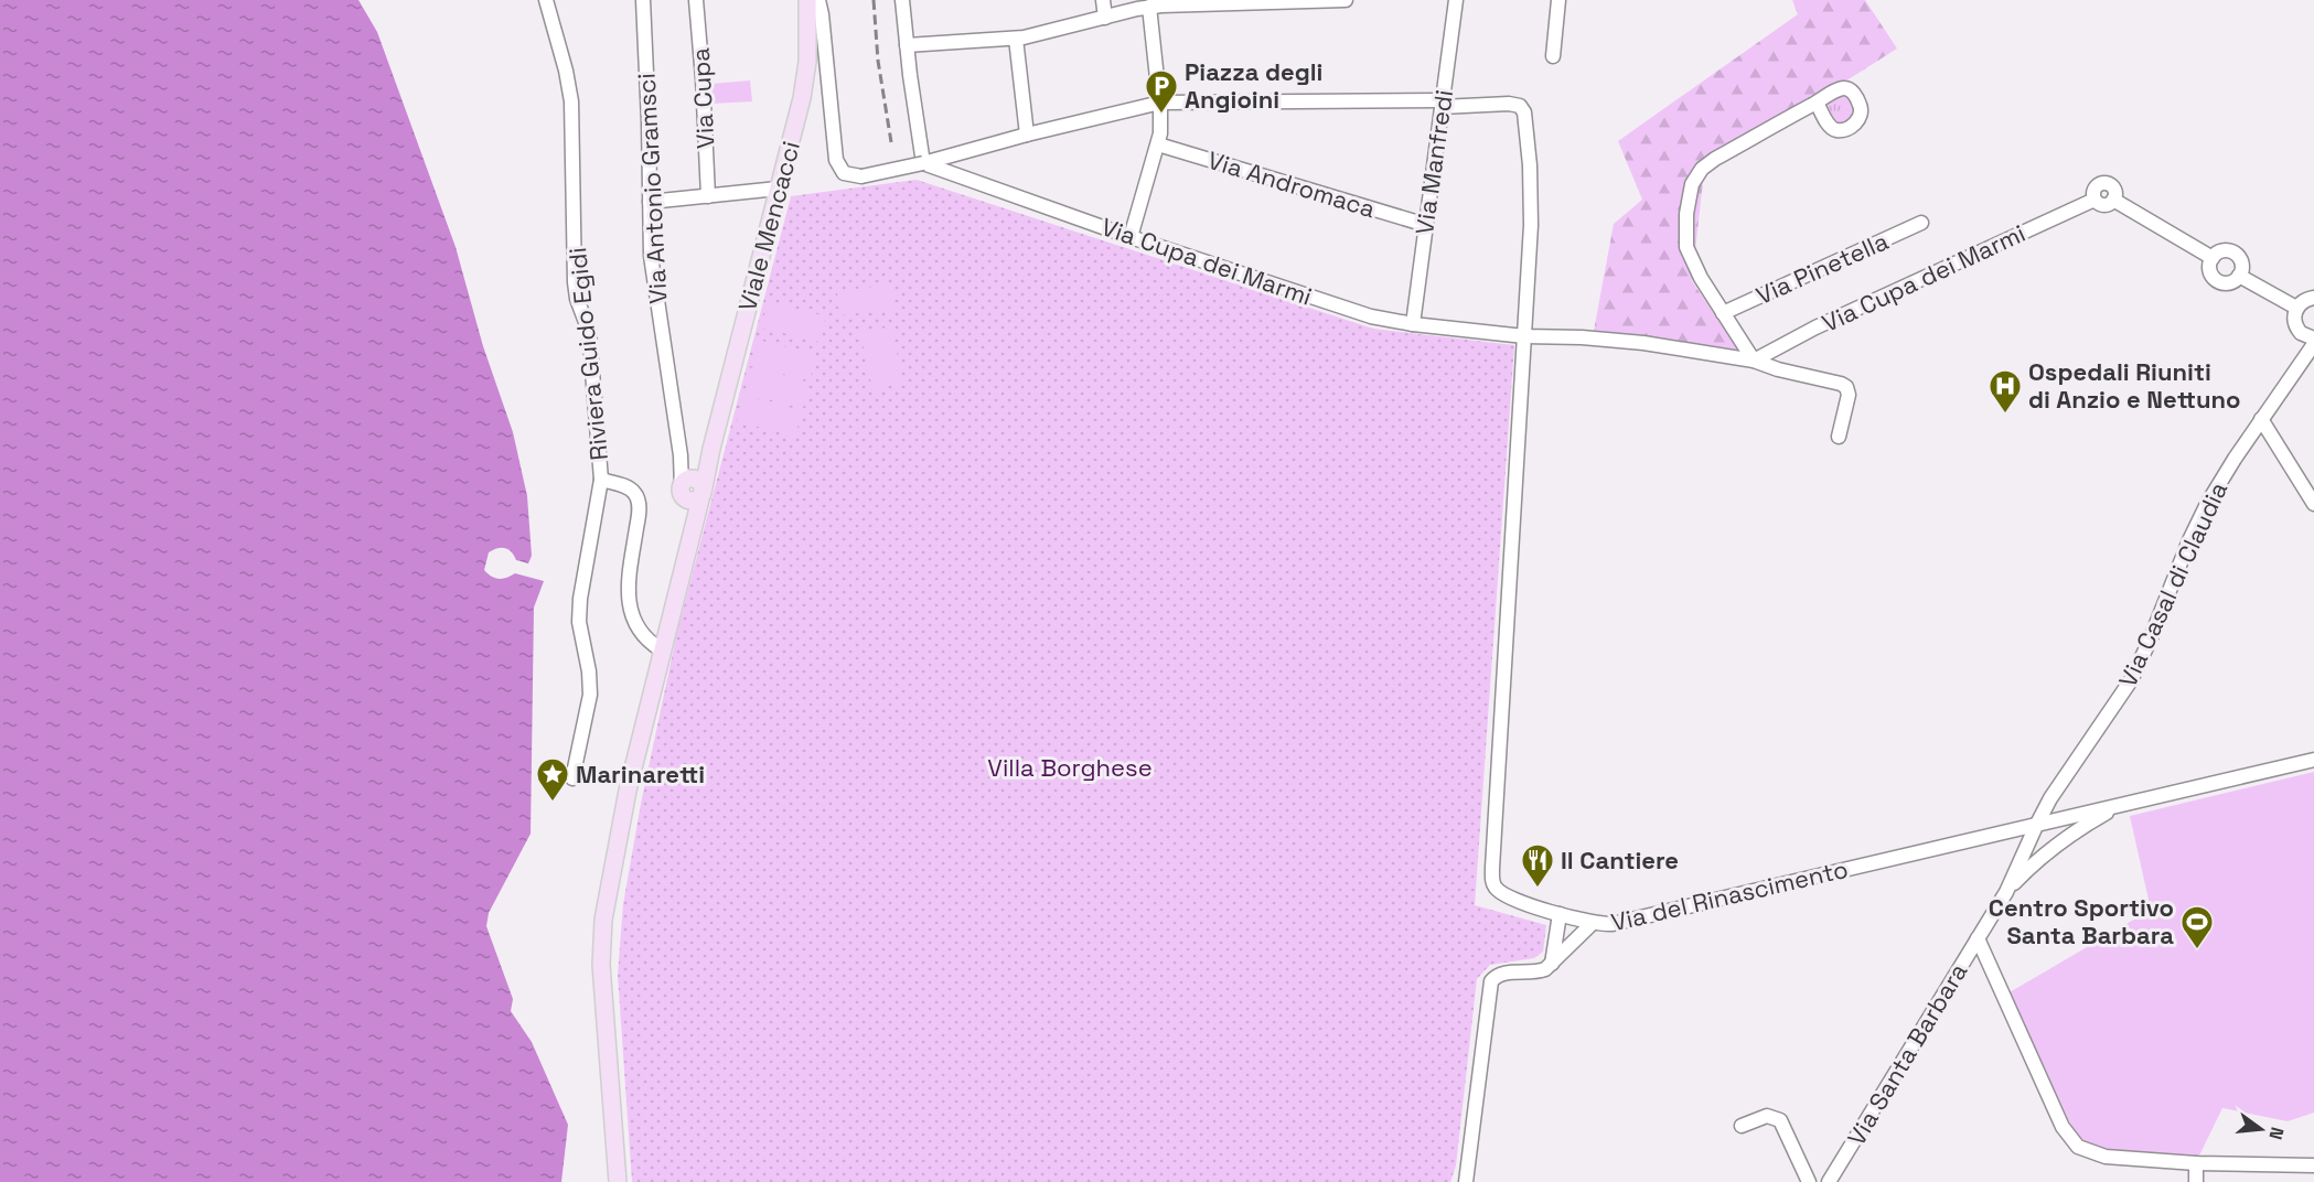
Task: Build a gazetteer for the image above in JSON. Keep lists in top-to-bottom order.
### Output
{
  "streets": {
    "main road": ["Via Antonio Gramsci", "Viale Mencacci"],
    "street": [
      "Via Cupa",
      "Via Manfredi",
      "Via Andromaca",
      "Via Cupa dei Marmi",
      "Via Pinetella",
      "Riviera Guido Egidi",
      "Via Casal di Claudia",
      "Via del Rinascimento",
      "Via Santa Barbara"
    ]
  },
  "crossings": [
    ["Via Manfredi", "Via Andromaca"],
    ["Via Manfredi", "Via Cupa dei Marmi"],
    ["Via Manfredi", "Via del Rinascimento"],
    ["Via Antonio Gramsci", "Viale Mencacci"],
    ["Via Antonio Gramsci", "Riviera Guido Egidi"],
    ["Via Cupa dei Marmi", "Via Pinetella"],
    ["Via Cupa dei Marmi", "Via del Rinascimento"],
    ["Via Casal di Claudia", "Via del Rinascimento"],
    ["Via Casal di Claudia", "Via Santa Barbara"],
    ["Via del Rinascimento", "Via Santa Barbara"]
  ],
  "parks": ["Villa Borghese"],
  "places": {
    "parking": ["Piazza degli Angioini"],
    "hospital": ["Ospedali Riuniti di Anzio e Nettuno"],
    "place": ["Marinaretti"],
    "restaurant": ["Il Cantiere"],
    "sports": ["Centro Sportivo Santa Barbara"]
  },
  "north": "right"
}
